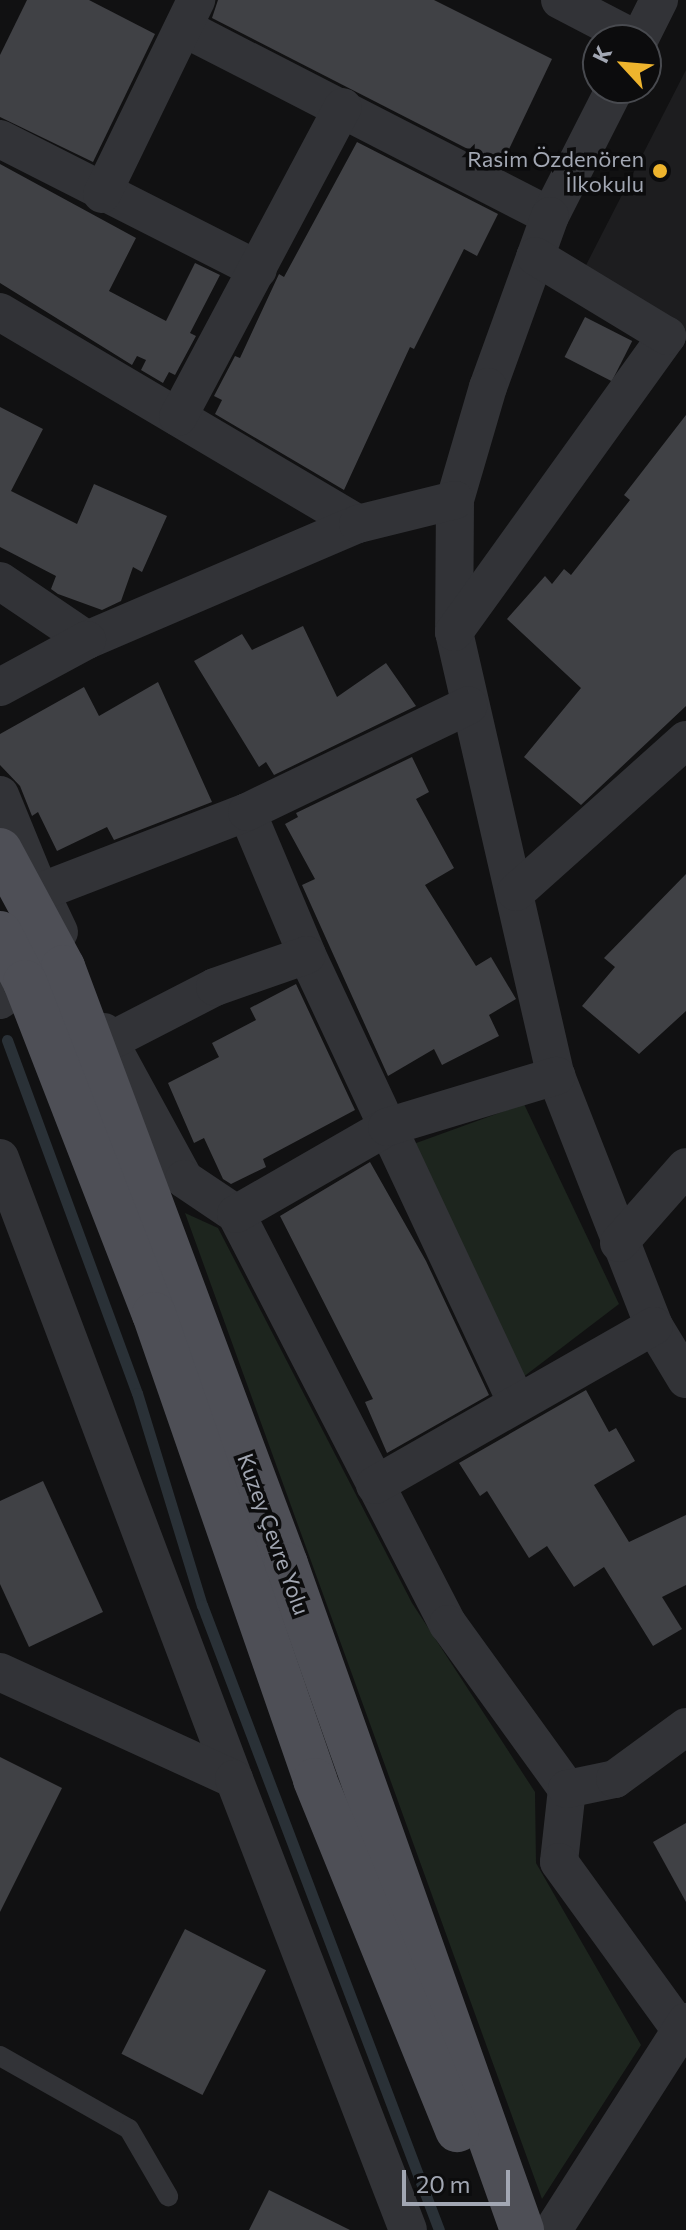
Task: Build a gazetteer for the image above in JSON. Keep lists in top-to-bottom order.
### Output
{
  "streets": {
    "main road": ["Kuzey Çevre Yolu"]
  },
  "places": ["Rasim Özdenören İlkokulu"],
  "scale_bar": "20 m",
  "north": "top left"
}
